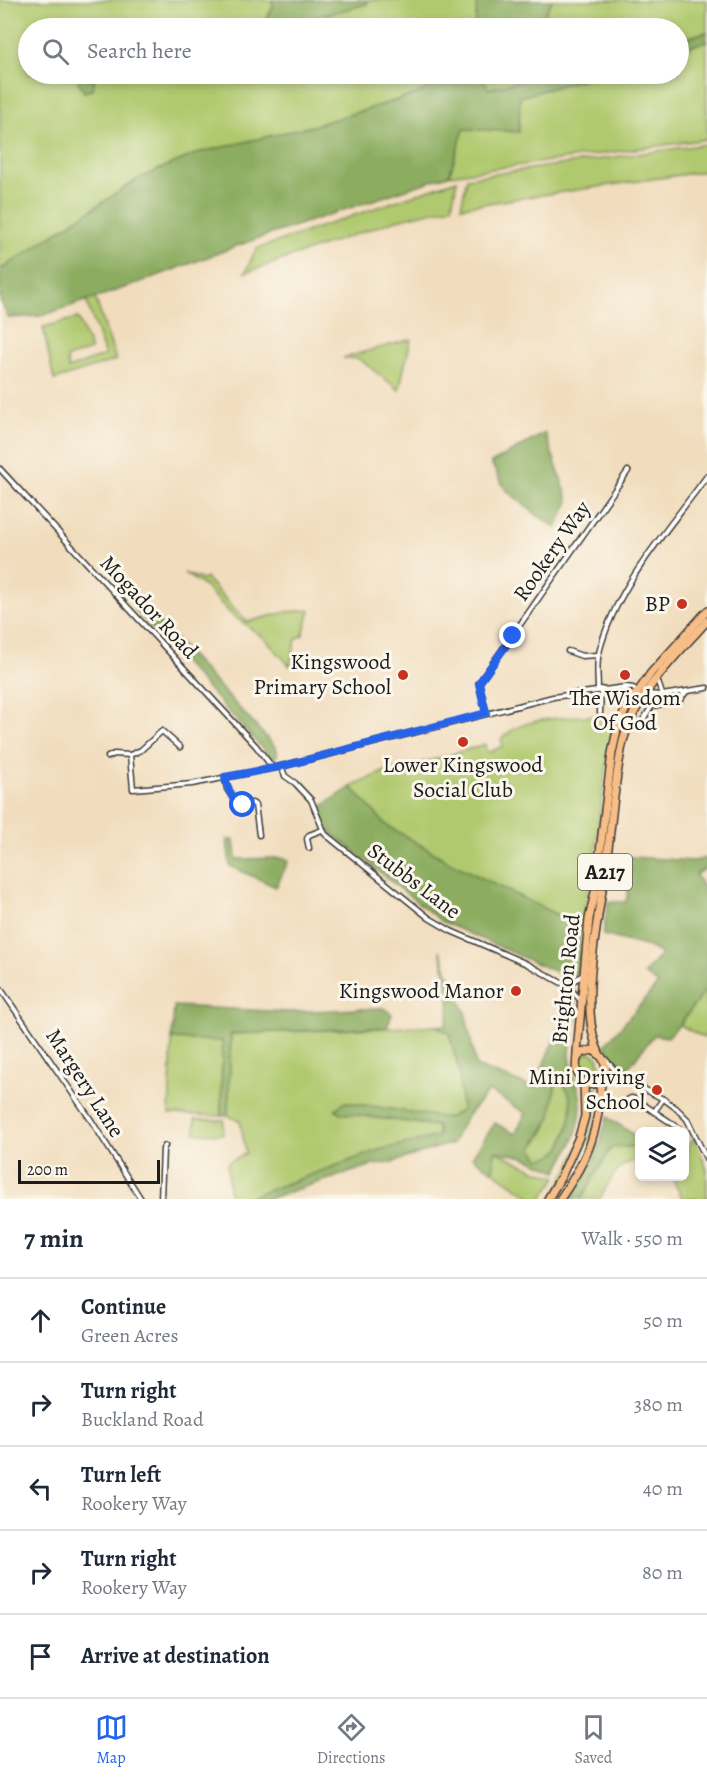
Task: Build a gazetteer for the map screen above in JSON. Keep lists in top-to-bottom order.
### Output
{
  "streets": {
    "highway": ["A217", "Brighton Road"],
    "street": [
      "Rookery Way",
      "Mogador Road",
      "Stubbs Lane",
      "Margery Lane"
    ]
  },
  "crossings": [
    ["A217", "Brighton Road"],
    ["Stubbs Lane", "Brighton Road"]
  ],
  "places": [
    "BP",
    "Kingswood Primary School",
    "The Wisdom Of God",
    "Lower Kingswood Social Club",
    "Kingswood Manor",
    "Mini Driving School"
  ],
  "scale_bar": "200 m",
  "page": {
    "search": "Search here",
    "scale": "200 m",
    "heading": ["7 min", "Walk · 550 m"],
    "list": [
      ["Continue", "Green Acres", "50 m"],
      ["Turn right", "Buckland Road", "380 m"],
      ["Turn left", "Rookery Way", "40 m"],
      ["Turn right", "Rookery Way", "80 m"],
      "Arrive at destination"
    ],
    "nav": ["Map", "Directions", "Saved"]
  }
}
